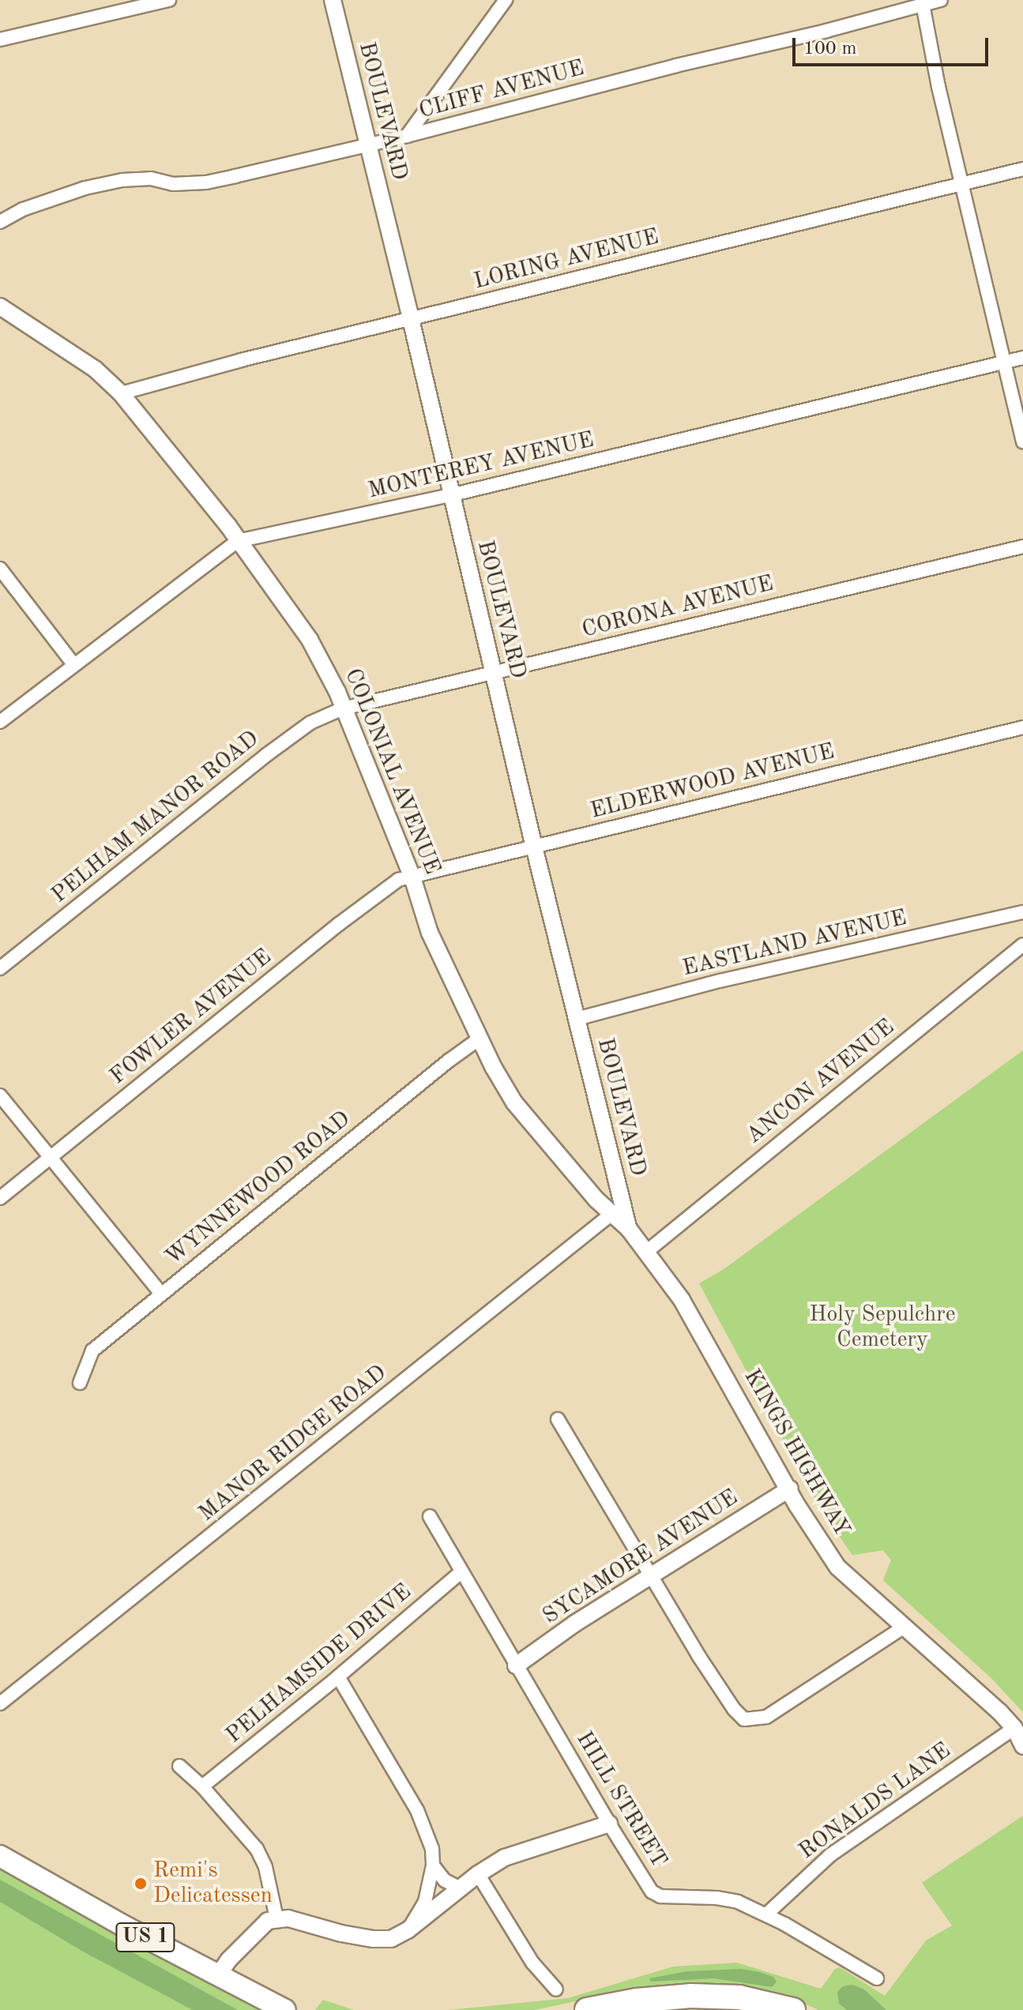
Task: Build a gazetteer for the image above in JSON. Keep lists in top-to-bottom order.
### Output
{
  "streets": {
    "main road": ["US 1"],
    "street": [
      "CLIFF AVENUE",
      "BOULEVARD",
      "LORING AVENUE",
      "MONTEREY AVENUE",
      "CORONA AVENUE",
      "COLONIAL AVENUE",
      "ELDERWOOD AVENUE",
      "PELHAM MANOR ROAD",
      "EASTLAND AVENUE",
      "FOWLER AVENUE",
      "ANCON AVENUE",
      "WYNNEWOOD ROAD",
      "MANOR RIDGE ROAD",
      "KINGS HIGHWAY",
      "SYCAMORE AVENUE",
      "PELHAMSIDE DRIVE",
      "HILL STREET",
      "RONALDS LANE"
    ]
  },
  "crossings": [
    ["CLIFF AVENUE", "BOULEVARD"],
    ["BOULEVARD", "LORING AVENUE"],
    ["BOULEVARD", "MONTEREY AVENUE"],
    ["BOULEVARD", "CORONA AVENUE"],
    ["BOULEVARD", "COLONIAL AVENUE"],
    ["BOULEVARD", "ELDERWOOD AVENUE"],
    ["BOULEVARD", "EASTLAND AVENUE"],
    ["LORING AVENUE", "COLONIAL AVENUE"],
    ["MONTEREY AVENUE", "COLONIAL AVENUE"],
    ["CORONA AVENUE", "COLONIAL AVENUE"],
    ["CORONA AVENUE", "PELHAM MANOR ROAD"],
    ["COLONIAL AVENUE", "ELDERWOOD AVENUE"],
    ["COLONIAL AVENUE", "PELHAM MANOR ROAD"],
    ["COLONIAL AVENUE", "FOWLER AVENUE"],
    ["COLONIAL AVENUE", "ANCON AVENUE"],
    ["COLONIAL AVENUE", "WYNNEWOOD ROAD"],
    ["COLONIAL AVENUE", "MANOR RIDGE ROAD"],
    ["COLONIAL AVENUE", "KINGS HIGHWAY"],
    ["ELDERWOOD AVENUE", "FOWLER AVENUE"],
    ["KINGS HIGHWAY", "SYCAMORE AVENUE"],
    ["KINGS HIGHWAY", "RONALDS LANE"],
    ["SYCAMORE AVENUE", "HILL STREET"],
    ["PELHAMSIDE DRIVE", "HILL STREET"],
    ["HILL STREET", "RONALDS LANE"]
  ],
  "parks": ["Holy Sepulchre Cemetery"],
  "places": ["Remi's Delicatessen"],
  "scale_bar": "100 m"
}
